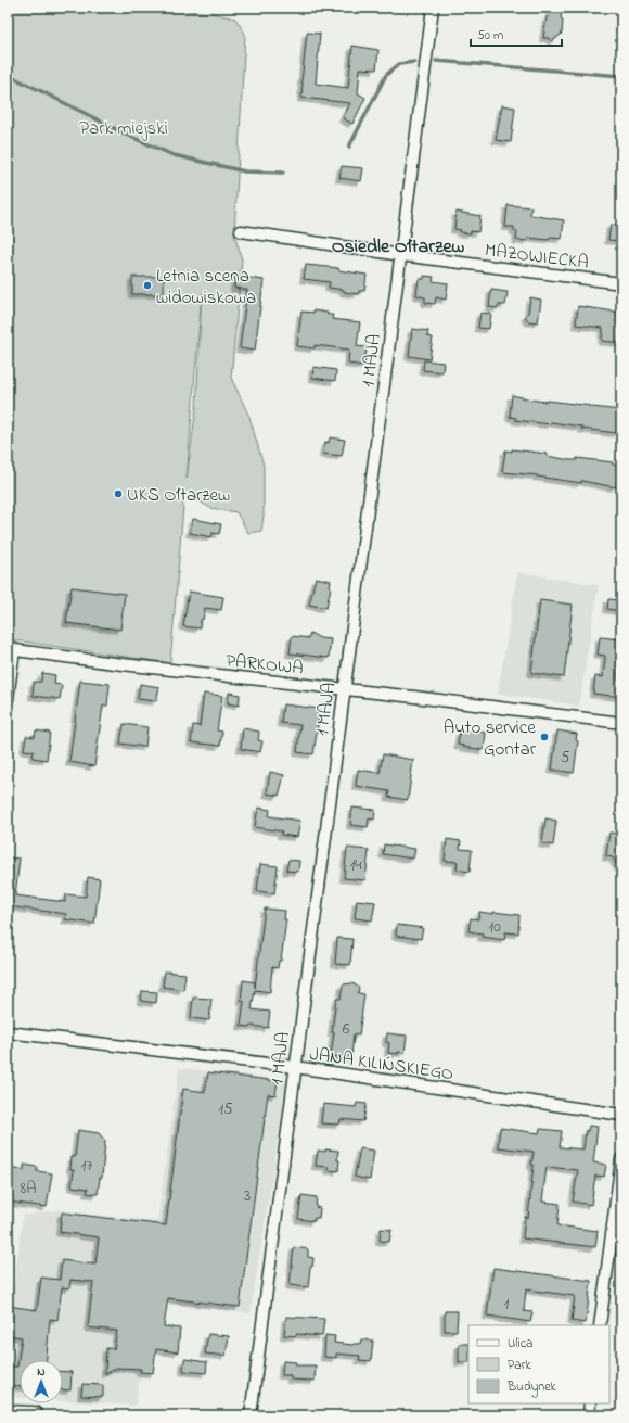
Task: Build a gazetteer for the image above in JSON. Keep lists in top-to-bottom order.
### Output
{
  "streets": {
    "street": [
      "MAZOWIECKA",
      "1 MAJA",
      "PARKOWA",
      "JANA KILIŃSKIEGO"
    ]
  },
  "crossings": [
    ["MAZOWIECKA", "1 MAJA"],
    ["1 MAJA", "PARKOWA"],
    ["1 MAJA", "JANA KILIŃSKIEGO"]
  ],
  "districts": ["Osiedle Ołtarzew"],
  "parks": ["Park miejski"],
  "places": ["Letnia scena widowiskowa", "UKS Ołtarzew", "Auto service Gontar"],
  "house_numbers": [
    "5",
    "14",
    "10",
    "6",
    "15",
    "17",
    "8A",
    "3",
    "1"
  ],
  "legend": ["Ulica", "Park", "Budynek"],
  "scale_bar": "50 m",
  "north": "top"
}
